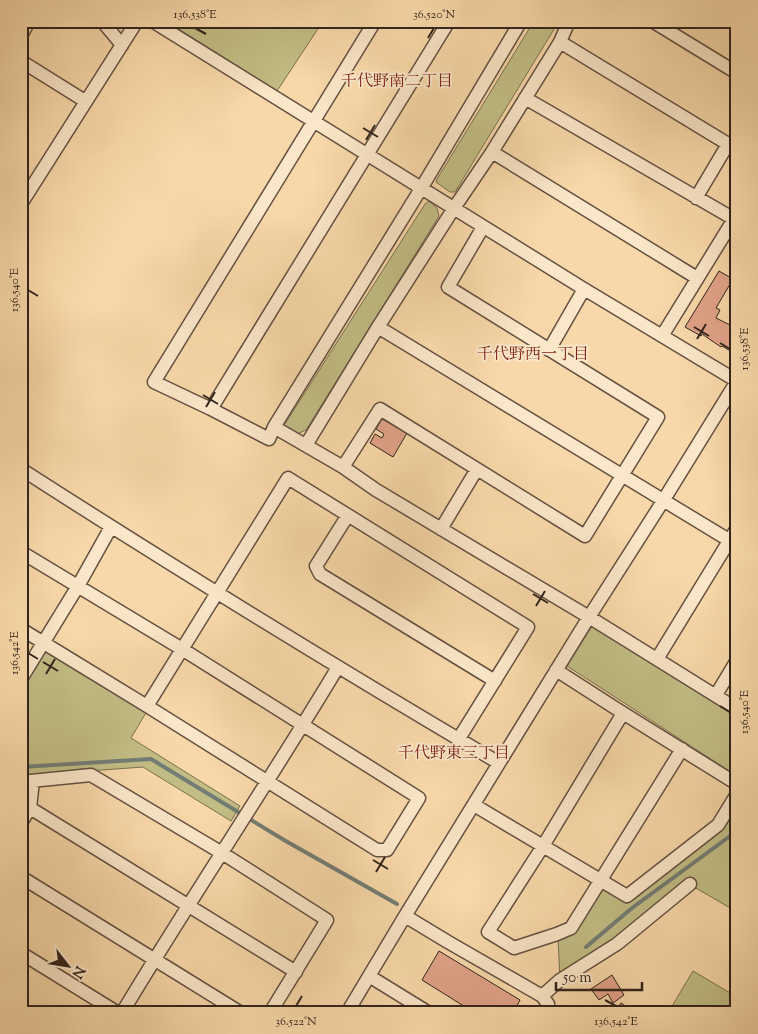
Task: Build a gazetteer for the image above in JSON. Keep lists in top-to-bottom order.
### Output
{
  "districts": ["千代野南二丁目", "千代野西一丁目", "千代野東三丁目"],
  "scale_bar": "50 m",
  "north": "bottom right",
  "coordinates": [
    "136.538°E",
    "36.520°N",
    "136.540°E",
    "136.542°E",
    "36.522°N"
  ]
}
